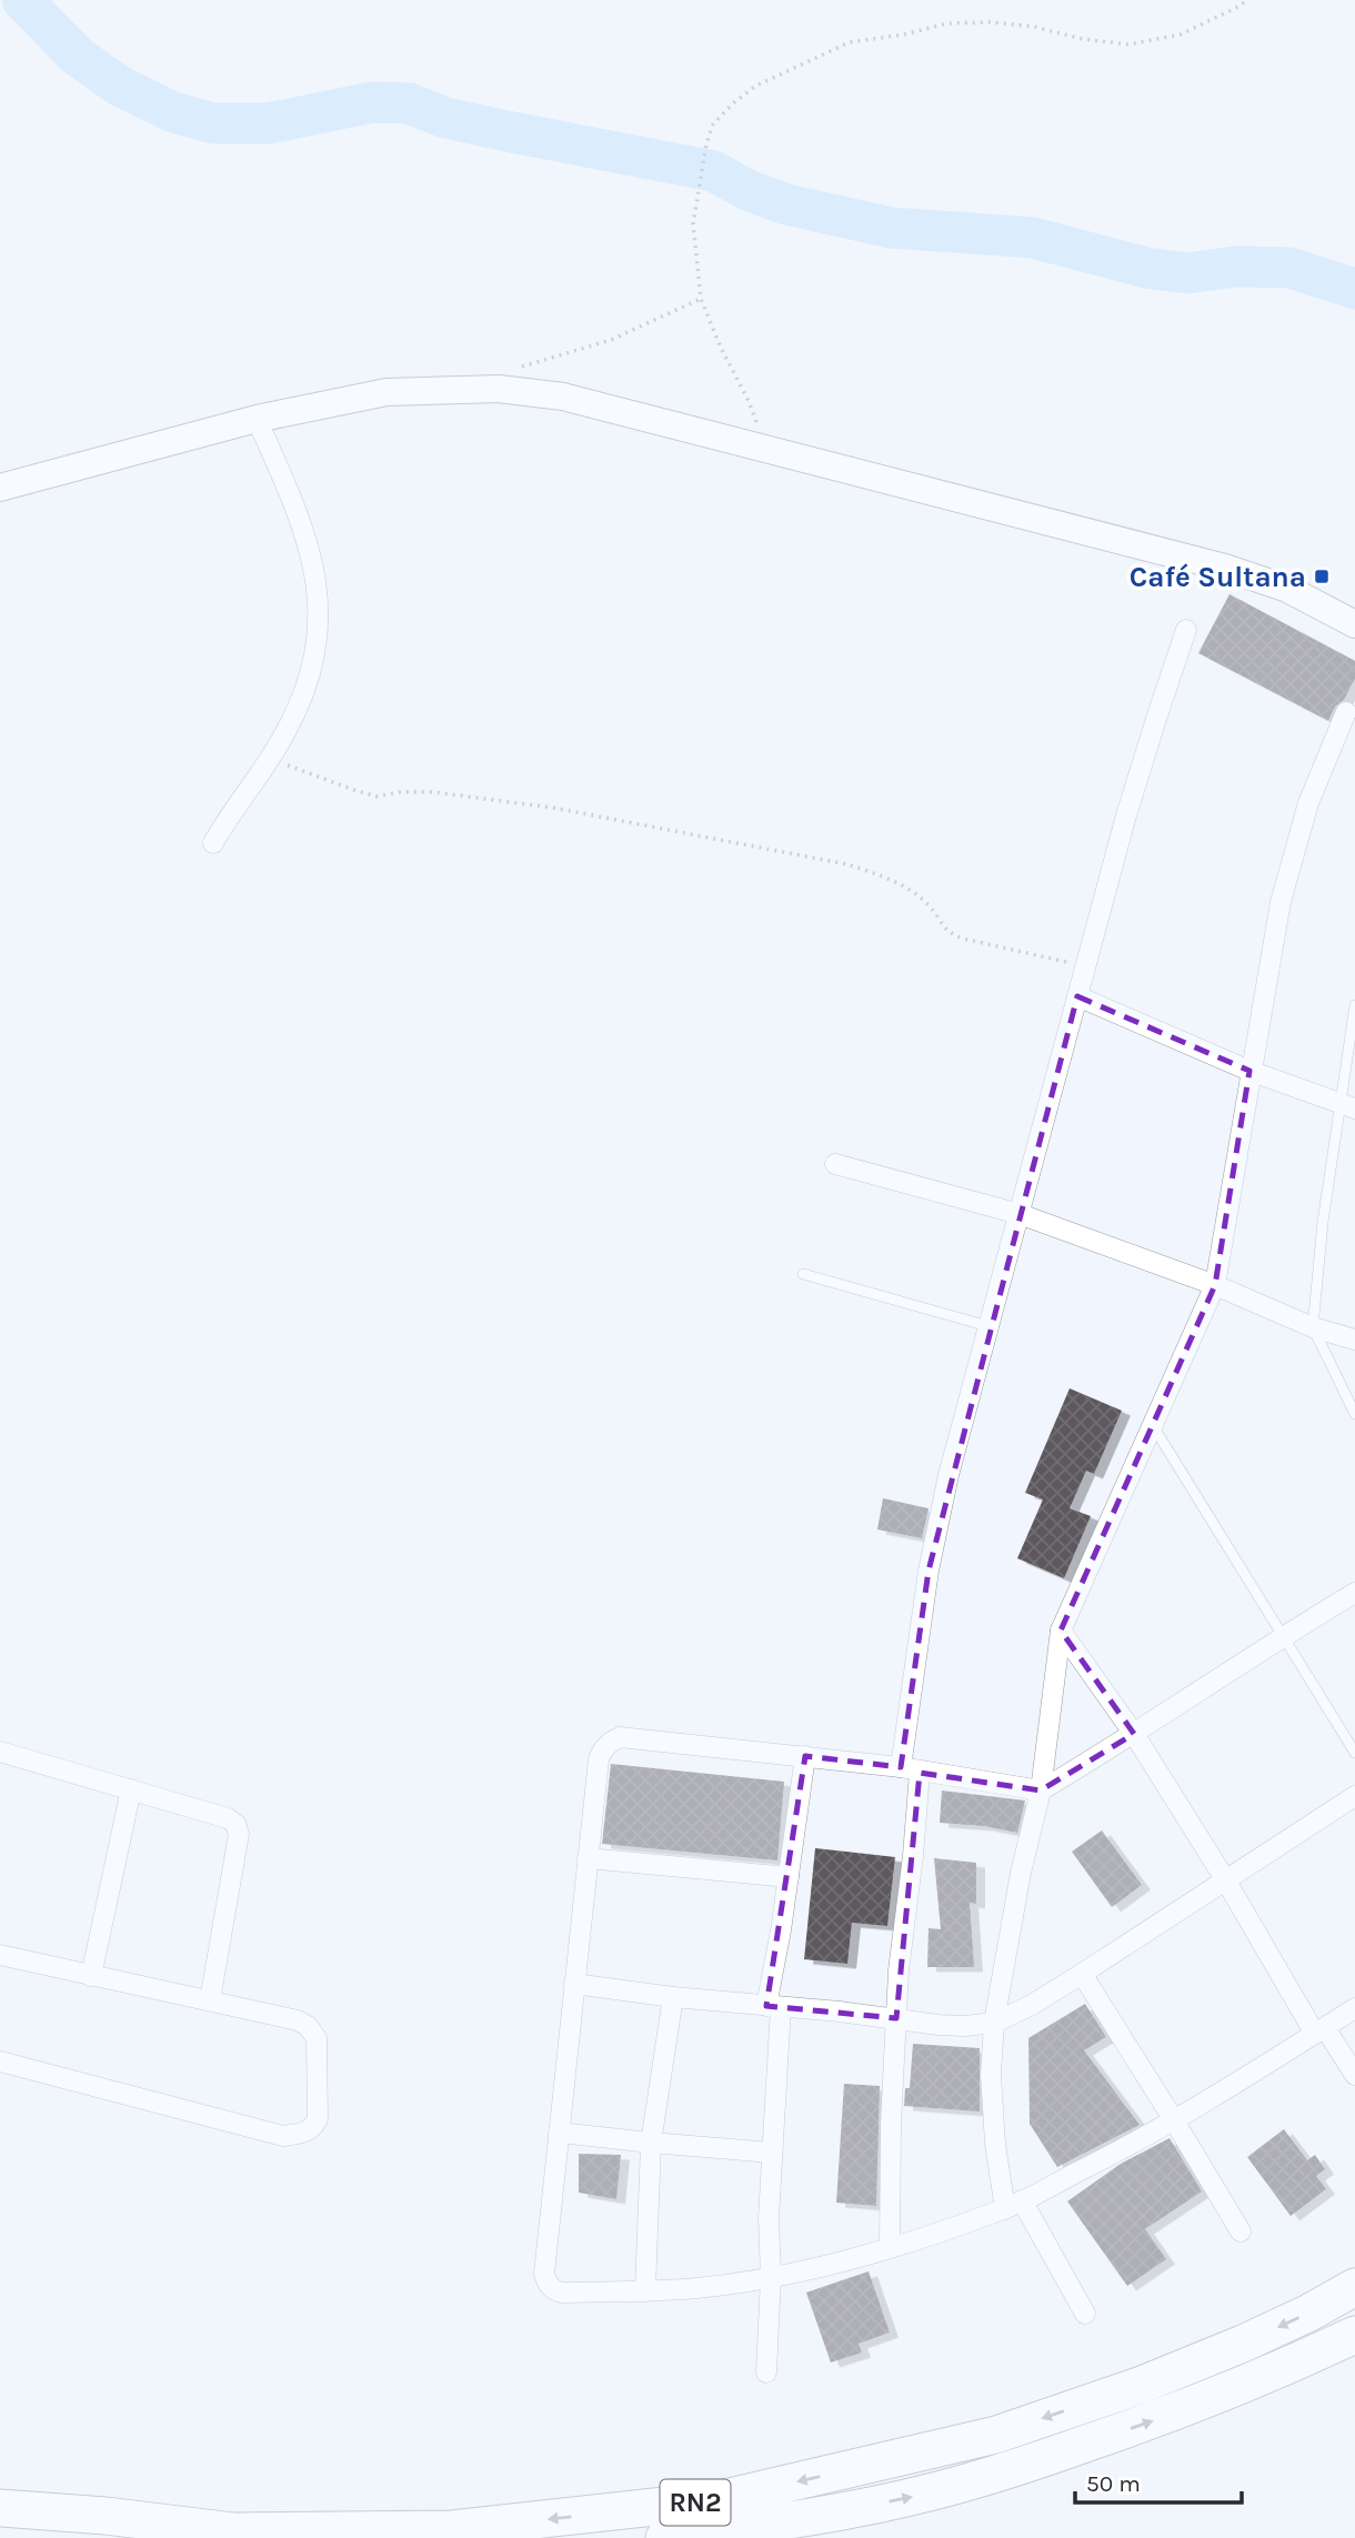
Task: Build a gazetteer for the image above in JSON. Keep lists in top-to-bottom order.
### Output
{
  "streets": {
    "highway": ["RN2"]
  },
  "places": {
    "transit": ["Café Sultana"]
  },
  "scale_bar": "50 m"
}
